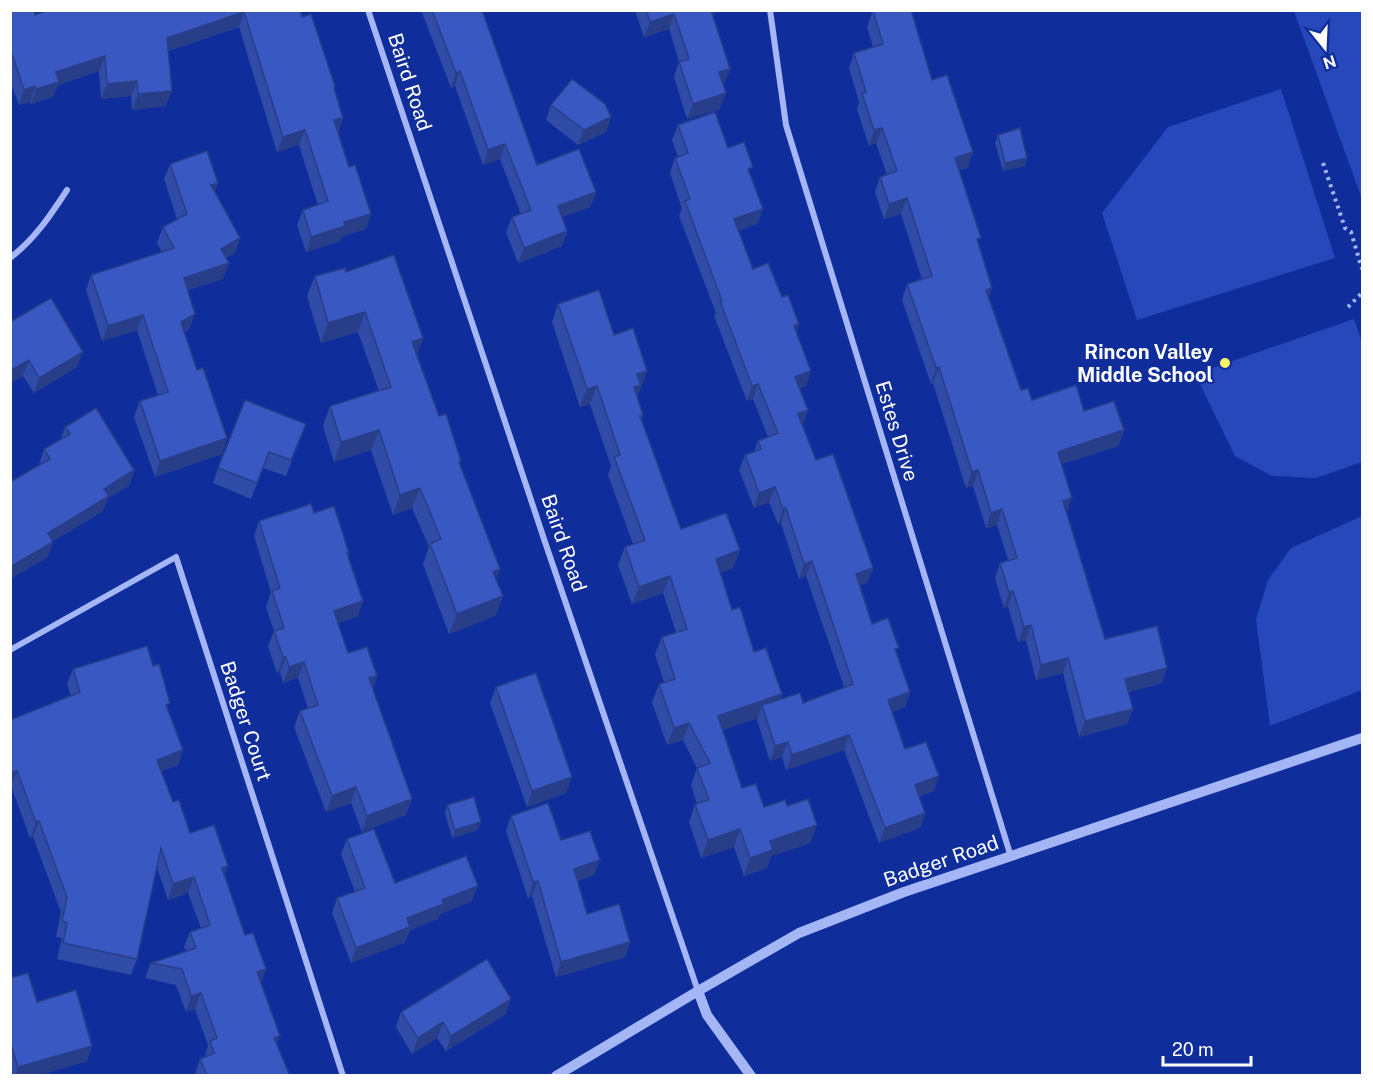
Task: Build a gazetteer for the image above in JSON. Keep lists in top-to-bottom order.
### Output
{
  "streets": {
    "street": [
      "Baird Road",
      "Estes Drive",
      "Badger Court",
      "Badger Road"
    ]
  },
  "crossings": [
    ["Baird Road", "Badger Road"],
    ["Estes Drive", "Badger Road"]
  ],
  "places": ["Rincon Valley Middle School"],
  "scale_bar": "20 m",
  "north": "bottom"
}
